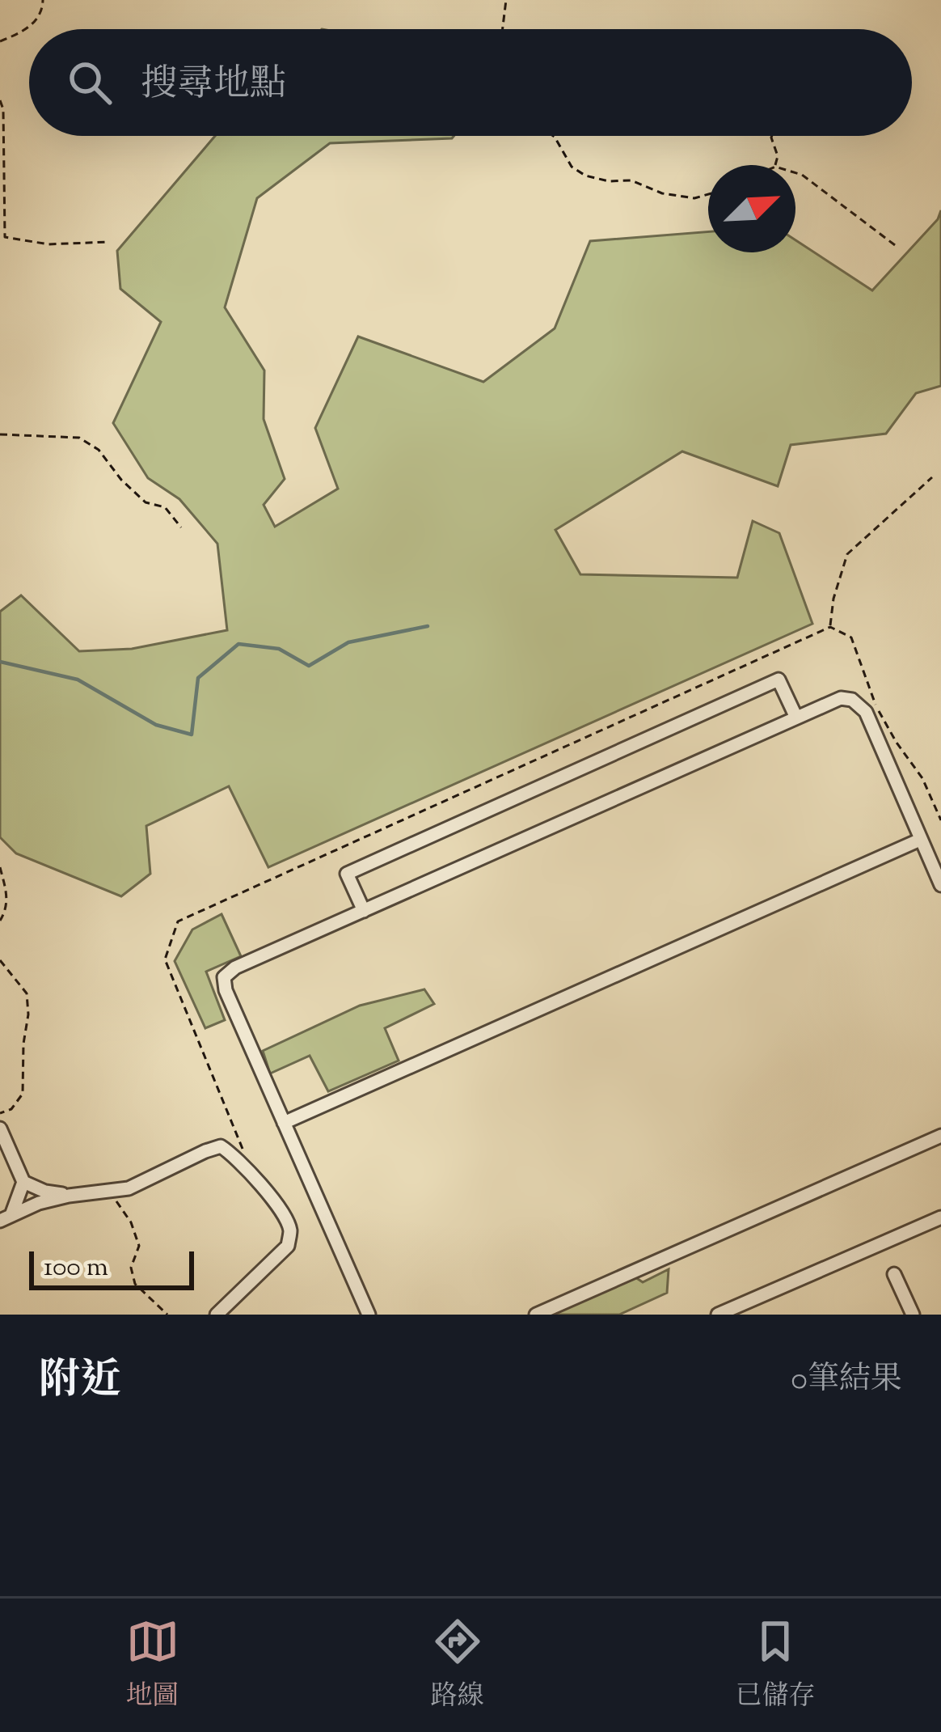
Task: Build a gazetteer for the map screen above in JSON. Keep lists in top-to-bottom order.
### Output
{
  "scale_bar": "100 m",
  "north": "top right",
  "page": {
    "search": "搜尋地點",
    "scale": "100 m",
    "heading": ["附近", "0筆結果"],
    "nav": ["地圖", "路線", "已儲存"]
  }
}
